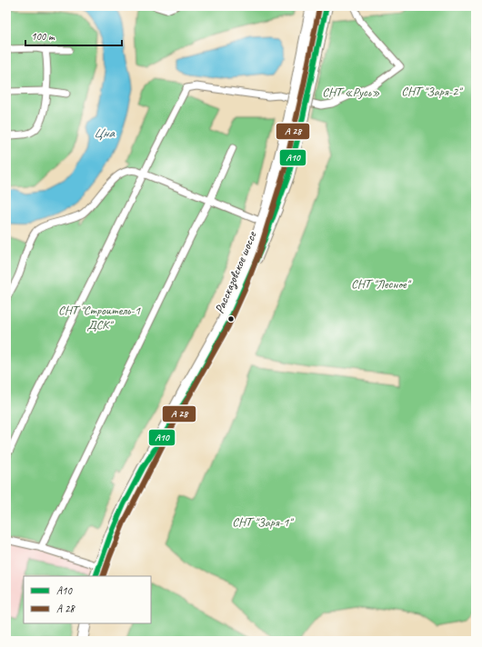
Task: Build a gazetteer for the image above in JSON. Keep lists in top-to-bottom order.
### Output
{
  "streets": {
    "main road": ["Рассказовское шоссе"]
  },
  "water": ["Цна"],
  "parks": [
    "СНТ \"Заря-2\"",
    "СНТ «Русь»",
    "СНТ \"Лесное\"",
    "СНТ \"Строитель-1 ДСК\"",
    "СНТ \"Заря-1\""
  ],
  "lines": ["transit line А10"],
  "legend": ["А10", "А 28"],
  "scale_bar": "100 m"
}
